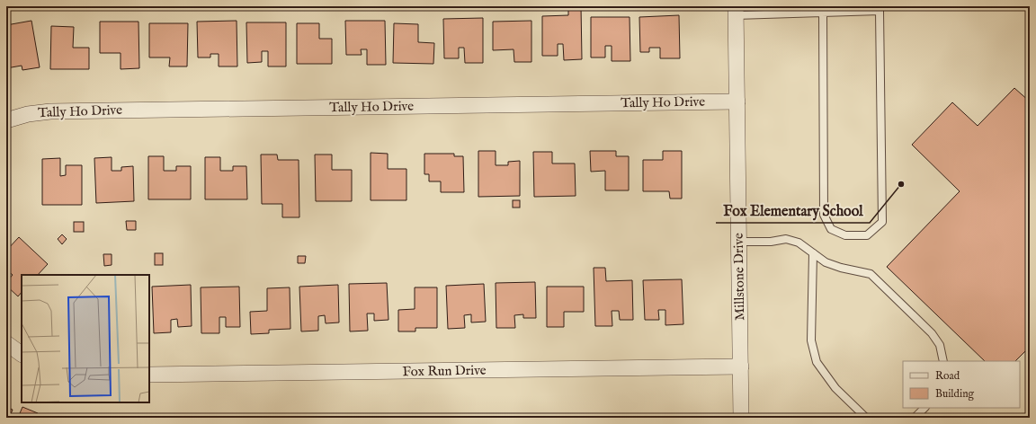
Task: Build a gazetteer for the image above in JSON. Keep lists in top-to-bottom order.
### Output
{
  "streets": {
    "street": ["Tally Ho Drive", "Millstone Drive", "Fox Run Drive"]
  },
  "crossings": [
    ["Tally Ho Drive", "Millstone Drive"],
    ["Millstone Drive", "Fox Run Drive"]
  ],
  "places": ["Fox Elementary School"],
  "legend": ["Road", "Building"]
}
